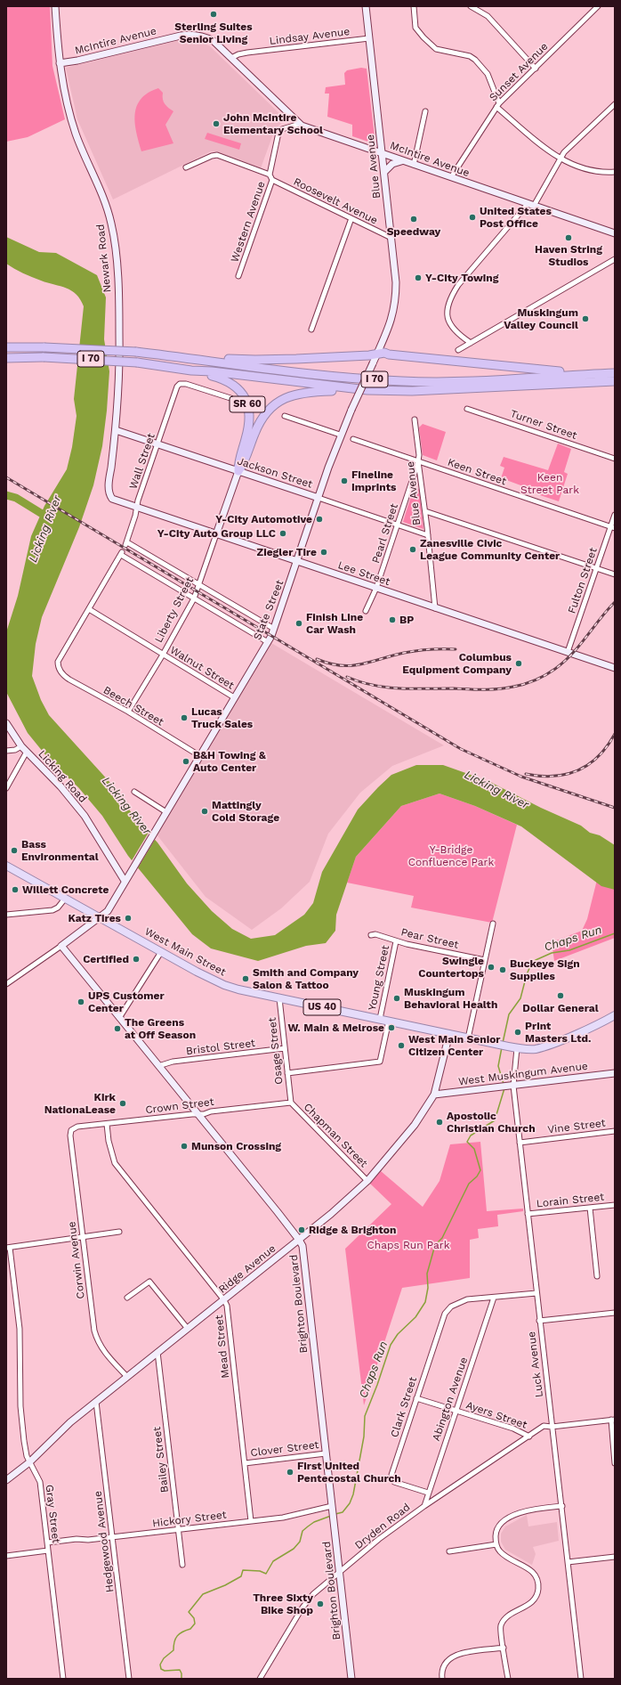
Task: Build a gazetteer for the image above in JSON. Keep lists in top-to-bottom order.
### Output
{
  "streets": {
    "highway": ["I 70", "SR 60"],
    "main road": ["West Main Street", "US 40"],
    "street": [
      "Lindsay Avenue",
      "McIntire Avenue",
      "Sunset Avenue",
      "Blue Avenue",
      "Roosevelt Avenue",
      "Western Avenue",
      "Newark Road",
      "Turner Street",
      "Wall Street",
      "Keen Street",
      "Jackson Street",
      "Pearl Street",
      "Lee Street",
      "Fulton Street",
      "Liberty Street",
      "State Street",
      "Walnut Street",
      "Beech Street",
      "Licking Road",
      "Pear Street",
      "Young Street",
      "Bristol Street",
      "Osage Street",
      "West Muskingum Avenue",
      "Crown Street",
      "Vine Street",
      "Chapman Street",
      "Lorain Street",
      "Corwin Avenue",
      "Ridge Avenue",
      "Brighton Boulevard",
      "Mead Street",
      "Luck Avenue",
      "Abington Avenue",
      "Clark Street",
      "Ayers Street",
      "Clover Street",
      "Bailey Street",
      "Gray Street",
      "Hickory Street",
      "Dryden Road",
      "Hedgewood Avenue"
    ]
  },
  "crossings": [
    ["Lindsay Avenue", "McIntire Avenue"],
    ["Lindsay Avenue", "Blue Avenue"],
    ["McIntire Avenue", "Sunset Avenue"],
    ["McIntire Avenue", "Blue Avenue"],
    ["McIntire Avenue", "Western Avenue"],
    ["McIntire Avenue", "Newark Road"],
    ["Blue Avenue", "Roosevelt Avenue"],
    ["Blue Avenue", "Keen Street"],
    ["Blue Avenue", "Jackson Street"],
    ["Blue Avenue", "Pearl Street"],
    ["Blue Avenue", "Lee Street"],
    ["Blue Avenue", "State Street"],
    ["Roosevelt Avenue", "Western Avenue"],
    ["Newark Road", "Jackson Street"],
    ["Newark Road", "Lee Street"],
    ["I 70", "SR 60"],
    ["SR 60", "Jackson Street"],
    ["SR 60", "Liberty Street"],
    ["Wall Street", "Jackson Street"],
    ["Wall Street", "Lee Street"],
    ["Wall Street", "Liberty Street"],
    ["Keen Street", "Pearl Street"],
    ["Keen Street", "Fulton Street"],
    ["Jackson Street", "Pearl Street"],
    ["Jackson Street", "Liberty Street"],
    ["Jackson Street", "State Street"],
    ["Pearl Street", "Lee Street"],
    ["Lee Street", "Fulton Street"],
    ["Lee Street", "Liberty Street"],
    ["Lee Street", "State Street"],
    ["Liberty Street", "Walnut Street"],
    ["Liberty Street", "Beech Street"],
    ["State Street", "Walnut Street"],
    ["State Street", "Beech Street"],
    ["State Street", "Licking Road"],
    ["State Street", "West Main Street"],
    ["State Street", "Brighton Boulevard"],
    ["Walnut Street", "Beech Street"],
    ["Pear Street", "Young Street"],
    ["West Main Street", "Young Street"],
    ["West Main Street", "Osage Street"],
    ["West Main Street", "Ridge Avenue"],
    ["West Main Street", "Luck Avenue"],
    ["Bristol Street", "Osage Street"],
    ["Bristol Street", "Brighton Boulevard"],
    ["Osage Street", "Crown Street"],
    ["Osage Street", "Chapman Street"],
    ["West Muskingum Avenue", "Ridge Avenue"],
    ["West Muskingum Avenue", "Luck Avenue"],
    ["Crown Street", "Chapman Street"],
    ["Crown Street", "Corwin Avenue"],
    ["Crown Street", "Brighton Boulevard"],
    ["Crown Street", "Mead Street"],
    ["Vine Street", "Luck Avenue"],
    ["Chapman Street", "Ridge Avenue"],
    ["Lorain Street", "Luck Avenue"],
    ["Corwin Avenue", "Ridge Avenue"],
    ["Ridge Avenue", "Brighton Boulevard"],
    ["Ridge Avenue", "Mead Street"],
    ["Ridge Avenue", "Bailey Street"],
    ["Ridge Avenue", "Gray Street"],
    ["Ridge Avenue", "Hedgewood Avenue"],
    ["Brighton Boulevard", "Clover Street"],
    ["Brighton Boulevard", "Hickory Street"],
    ["Brighton Boulevard", "Dryden Road"],
    ["Mead Street", "Clover Street"],
    ["Mead Street", "Hickory Street"],
    ["Luck Avenue", "Dryden Road"],
    ["Abington Avenue", "Clark Street"],
    ["Abington Avenue", "Ayers Street"],
    ["Abington Avenue", "Dryden Road"],
    ["Clark Street", "Ayers Street"],
    ["Ayers Street", "Dryden Road"],
    ["Bailey Street", "Hickory Street"],
    ["Gray Street", "Hickory Street"],
    ["Hickory Street", "Hedgewood Avenue"]
  ],
  "water": ["Licking River", "Chaps Run"],
  "parks": ["Keen Street Park", "Y-Bridge Confluence Park", "Chaps Run Park"],
  "places": [
    "Sterling Suites Senior Living",
    "John McIntire Elementary School",
    "United States Post Office",
    "Speedway",
    "Haven String Studios",
    "Y-City Towing",
    "Muskingum Valley Council",
    "Fineline Imprints",
    "Y-City Automotive",
    "Y-City Auto Group LLC",
    "Zanesville Civic League Community Center",
    "Ziegler Tire",
    "BP",
    "Finish Line Car Wash",
    "Columbus Equipment Company",
    "Lucas Truck Sales",
    "B&H Towing & Auto Center",
    "Mattingly Cold Storage",
    "Bass Environmental",
    "Willett Concrete",
    "Katz Tires",
    "Certified",
    "Swingle Countertops",
    "Buckeye Sign Supplies",
    "Smith and Company Salon & Tattoo",
    "Dollar General",
    "Muskingum Behavioral Health",
    "UPS Customer Center",
    "W. Main & Melrose",
    "The Greens at Off Season",
    "Print Masters Ltd.",
    "West Main Senior Citizen Center",
    "Kirk NationaLease",
    "Apostolic Christian Church",
    "Munson Crossing",
    "Ridge & Brighton",
    "First United Pentecostal Church",
    "Three Sixty Bike Shop"
  ]
}
